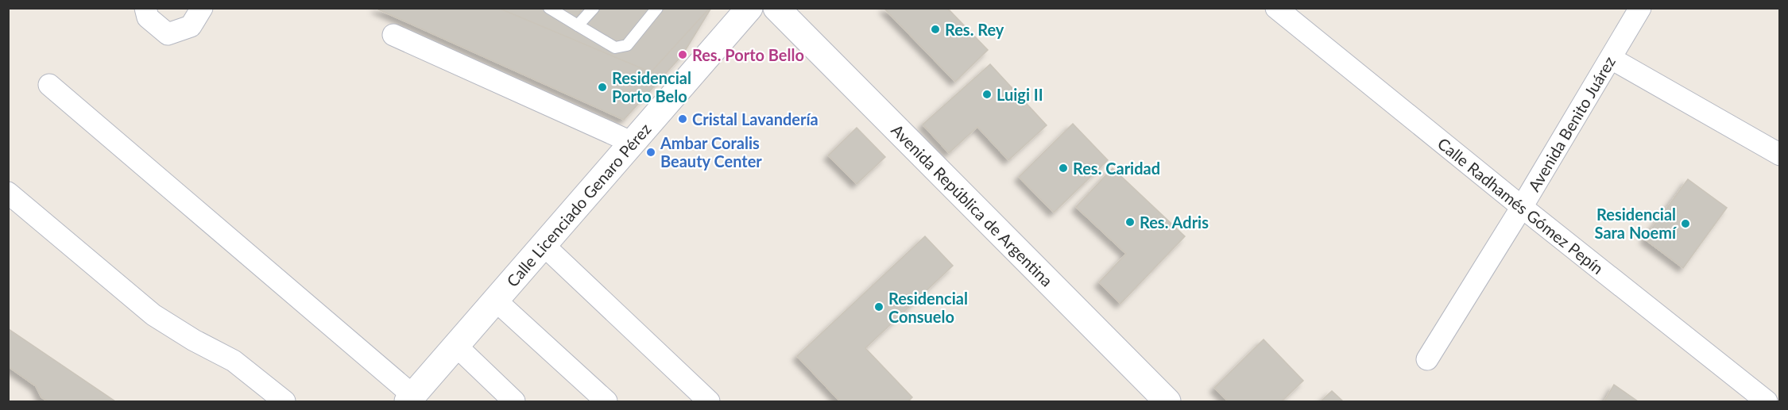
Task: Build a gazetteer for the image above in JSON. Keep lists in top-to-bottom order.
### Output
{
  "streets": {
    "main road": ["Calle Licenciado Genaro Pérez", "Avenida República de Argentina"],
    "street": ["Avenida Benito Juárez", "Calle Radhamés Gómez Pepín"]
  },
  "crossings": [
    ["Avenida Benito Juárez", "Calle Radhamés Gómez Pepín"]
  ],
  "places": [
    "Res. Rey",
    "Res. Porto Bello",
    "Residencial Porto Belo",
    "Luigi II",
    "Cristal Lavandería",
    "Ambar Coralis Beauty Center",
    "Res. Caridad",
    "Res. Adris",
    "Residencial Sara Noemí",
    "Residencial Consuelo"
  ]
}
